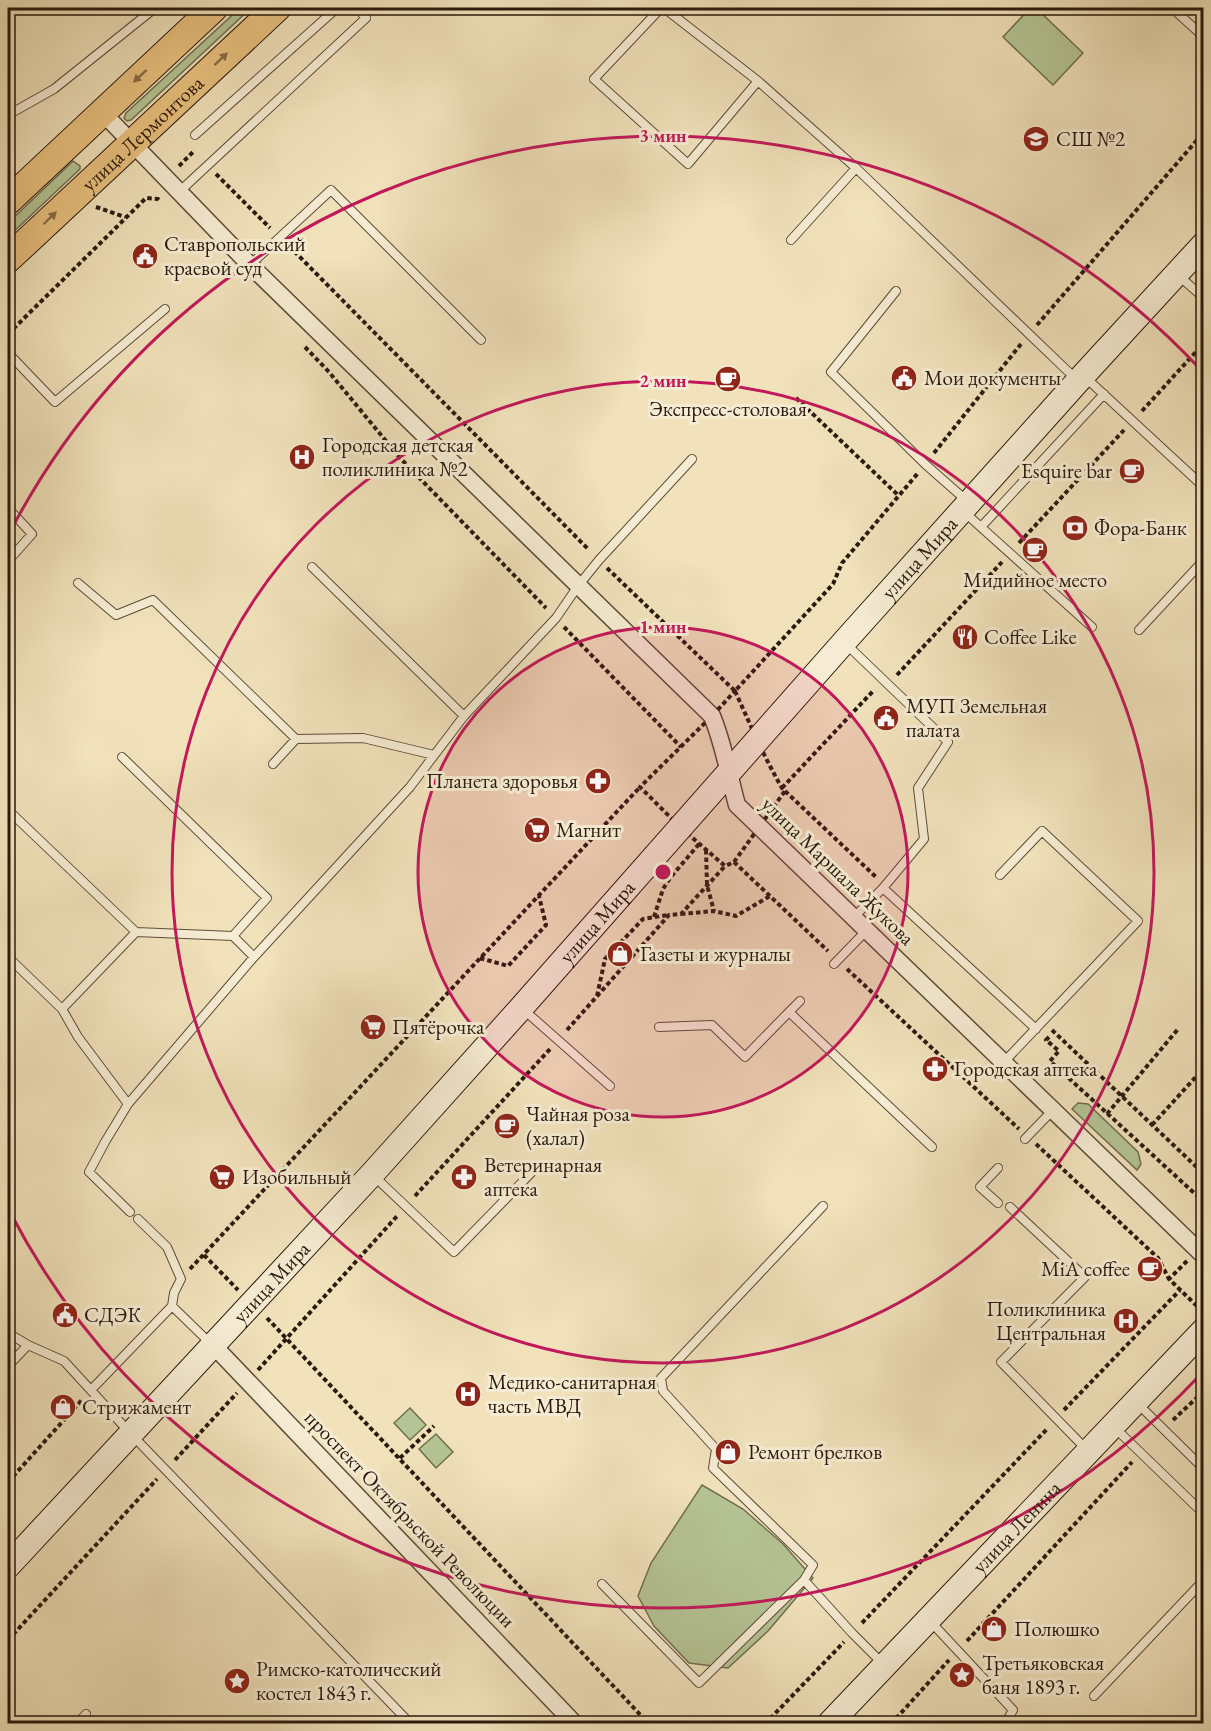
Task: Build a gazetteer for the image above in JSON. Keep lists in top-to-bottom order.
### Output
{
  "streets": {
    "main road": ["улица Лермонтова", "улица Мира", "улица Ленина"],
    "street": ["улица Маршала Жукова", "проспект Октябрьской Революции"]
  },
  "crossings": [
    ["улица Лермонтова", "улица Маршала Жукова"],
    ["улица Мира", "улица Маршала Жукова"],
    ["улица Мира", "проспект Октябрьской Революции"]
  ],
  "places": {
    "school or university": ["СШ №2"],
    "public building": [
      "Ставропольский краевой суд",
      "Мои документы",
      "МУП Земельная палата",
      "СДЭК"
    ],
    "cafe": [
      "Экспресс-столовая",
      "Esquire bar",
      "Мидийное место",
      "Чайная роза (халал)",
      "MiA coffee"
    ],
    "hospital": ["Городская детская поликлиника №2", "Поликлиника Центральная", "Медико-санитарная часть МВД"],
    "bank": ["Фора-Банк"],
    "restaurant": ["Coffee Like"],
    "pharmacy": ["Планета здоровья", "Городская аптека", "Ветеринарная аптека"],
    "supermarket": ["Магнит", "Пятёрочка", "Изобильный"],
    "shop": [
      "Газеты и журналы",
      "Стрижамент",
      "Ремонт брелков",
      "Полюшко"
    ],
    "place": ["Третьяковская баня 1893 г.", "Римско-католический костел 1843 г."]
  },
  "rings": ["3 мин", "2 мин", "1 мин"]
}
